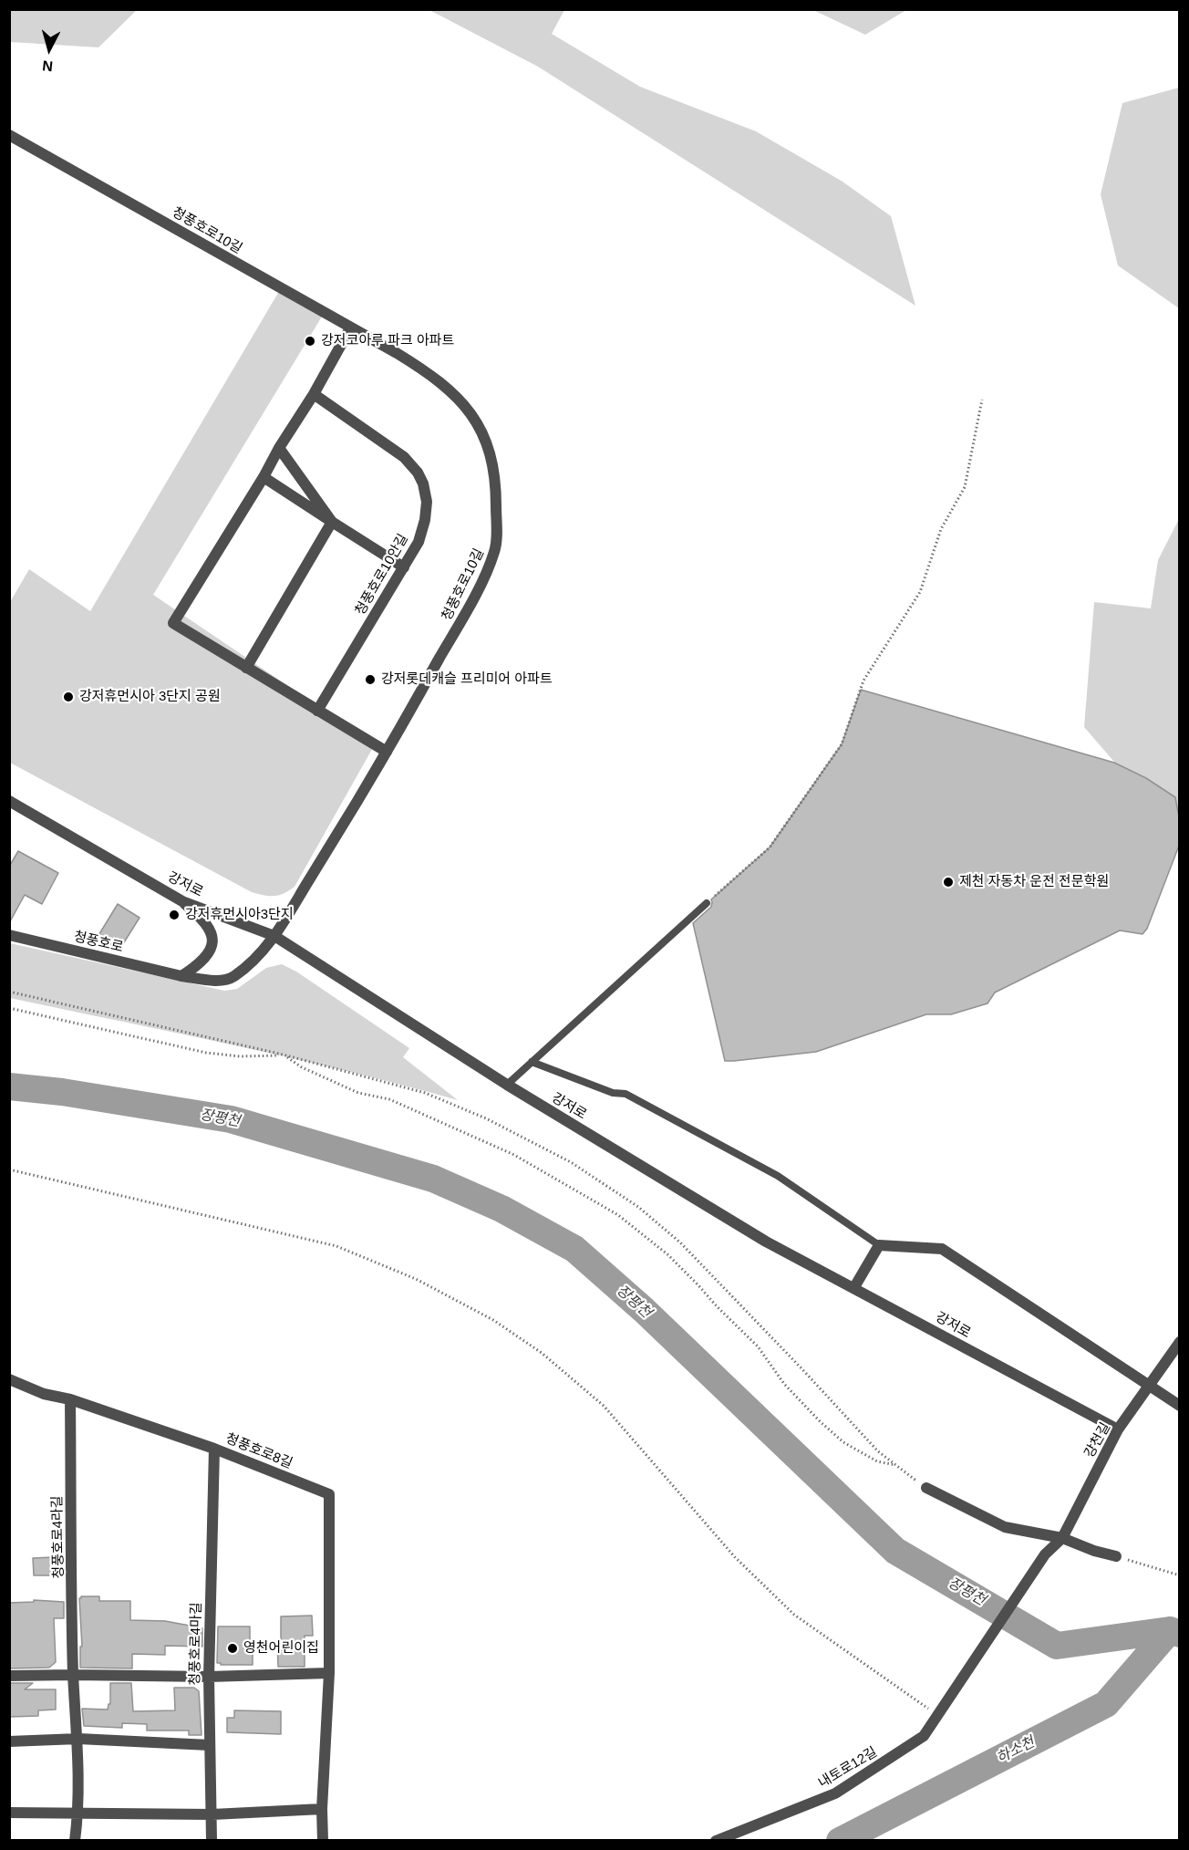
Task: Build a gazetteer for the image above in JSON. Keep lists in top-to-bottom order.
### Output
{
  "streets": {
    "street": [
      "청풍호로10길",
      "청풍호로10안길",
      "강저로",
      "청풍호로",
      "강천길",
      "청풍호로8길",
      "청풍호로4라길",
      "청풍호로4마길",
      "내토로12길"
    ]
  },
  "crossings": [
    ["청풍호로10길", "강저로"],
    ["청풍호로10길", "청풍호로"],
    ["강저로", "청풍호로"],
    ["강저로", "강천길"],
    ["강천길", "내토로12길"],
    ["청풍호로8길", "청풍호로4라길"],
    ["청풍호로8길", "청풍호로4마길"]
  ],
  "water": ["장평천", "하소천"],
  "places": [
    "강저코아루 파크 아파트",
    "강저롯데캐슬 프리미어 아파트",
    "강저휴먼시아 3단지 공원",
    "제천 자동차 운전 전문학원",
    "강저휴먼시아3단지",
    "영천어린이집"
  ],
  "north": "bottom"
}
